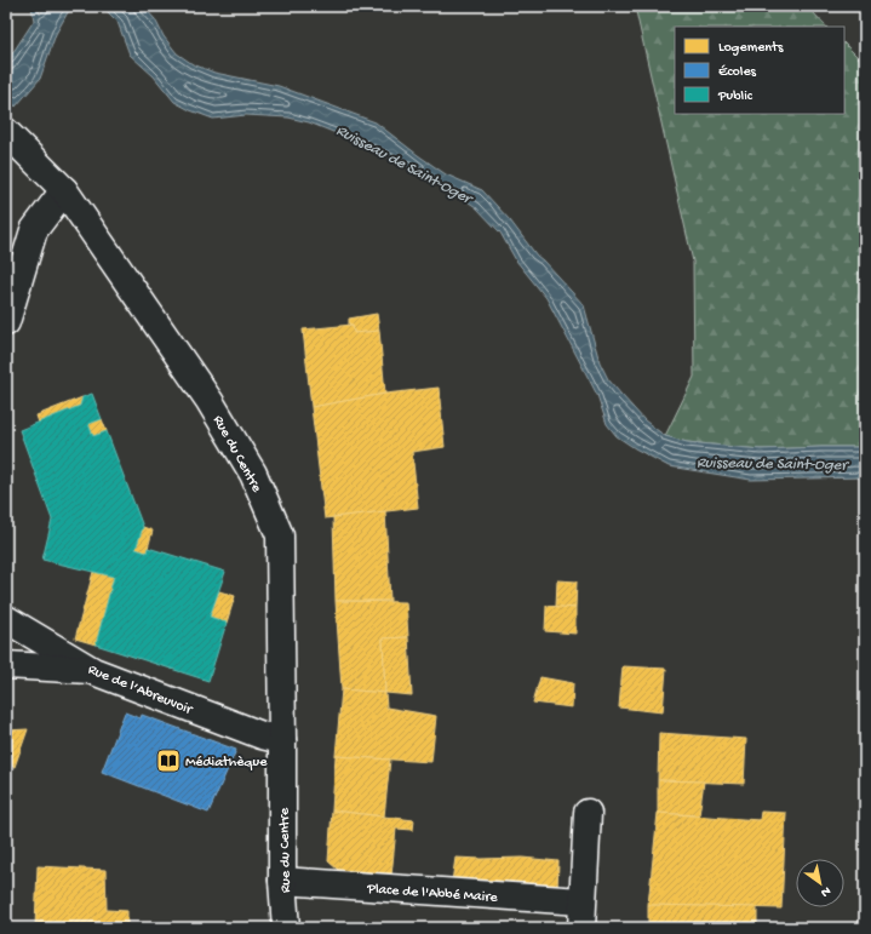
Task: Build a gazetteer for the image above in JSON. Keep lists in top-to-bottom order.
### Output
{
  "streets": {
    "street": ["Rue du Centre", "Rue de l’Abreuvoir", "Place de l'Abbé Maire"]
  },
  "crossings": [
    ["Rue du Centre", "Rue de l’Abreuvoir"],
    ["Rue du Centre", "Place de l'Abbé Maire"]
  ],
  "water": ["Ruisseau de Saint-Oger"],
  "places": {
    "library": ["Médiathèque"]
  },
  "legend": ["Logements", "Écoles", "Public"],
  "north": "bottom right"
}
